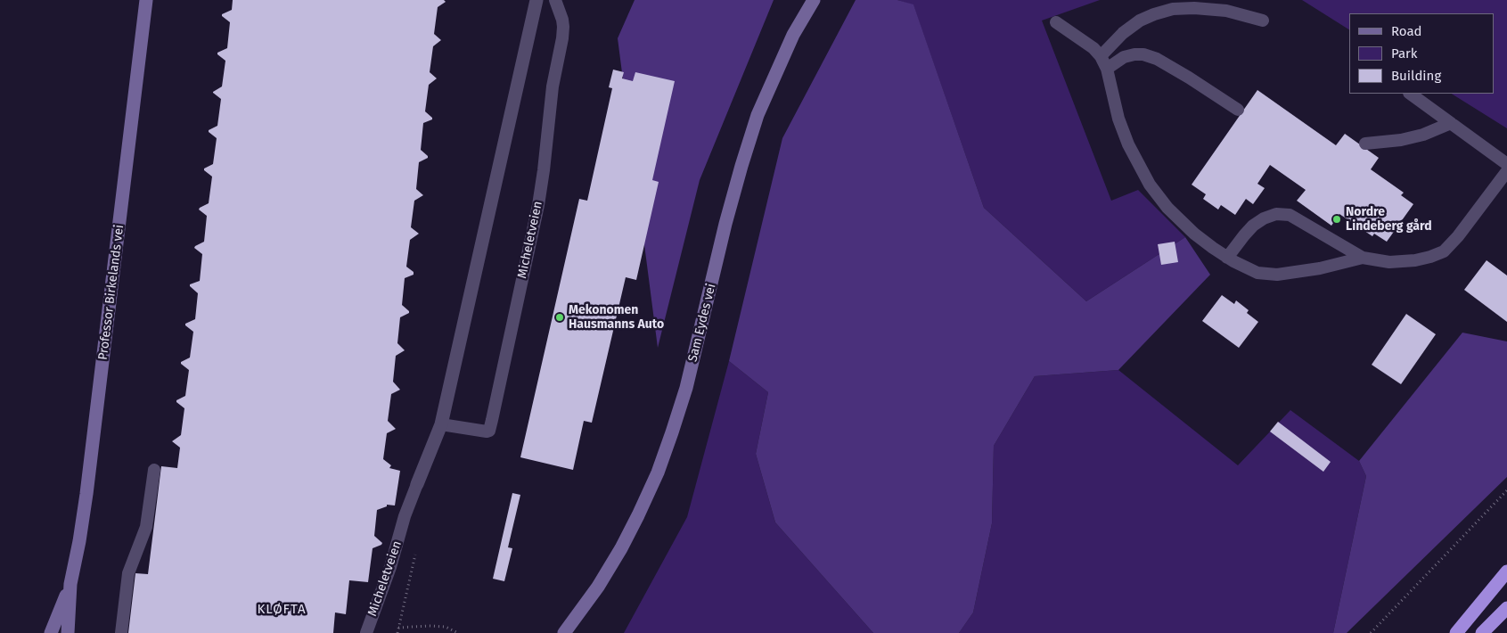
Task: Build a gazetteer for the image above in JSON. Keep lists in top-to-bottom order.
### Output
{
  "streets": {
    "main road": ["Professor Birkelands vei", "Sam Eydes vei"],
    "street": ["Micheletveien"]
  },
  "districts": ["KLØFTA"],
  "places": ["Nordre Lindeberg gård", "Mekonomen Hausmanns Auto"],
  "legend": ["Road", "Park", "Building"]
}
